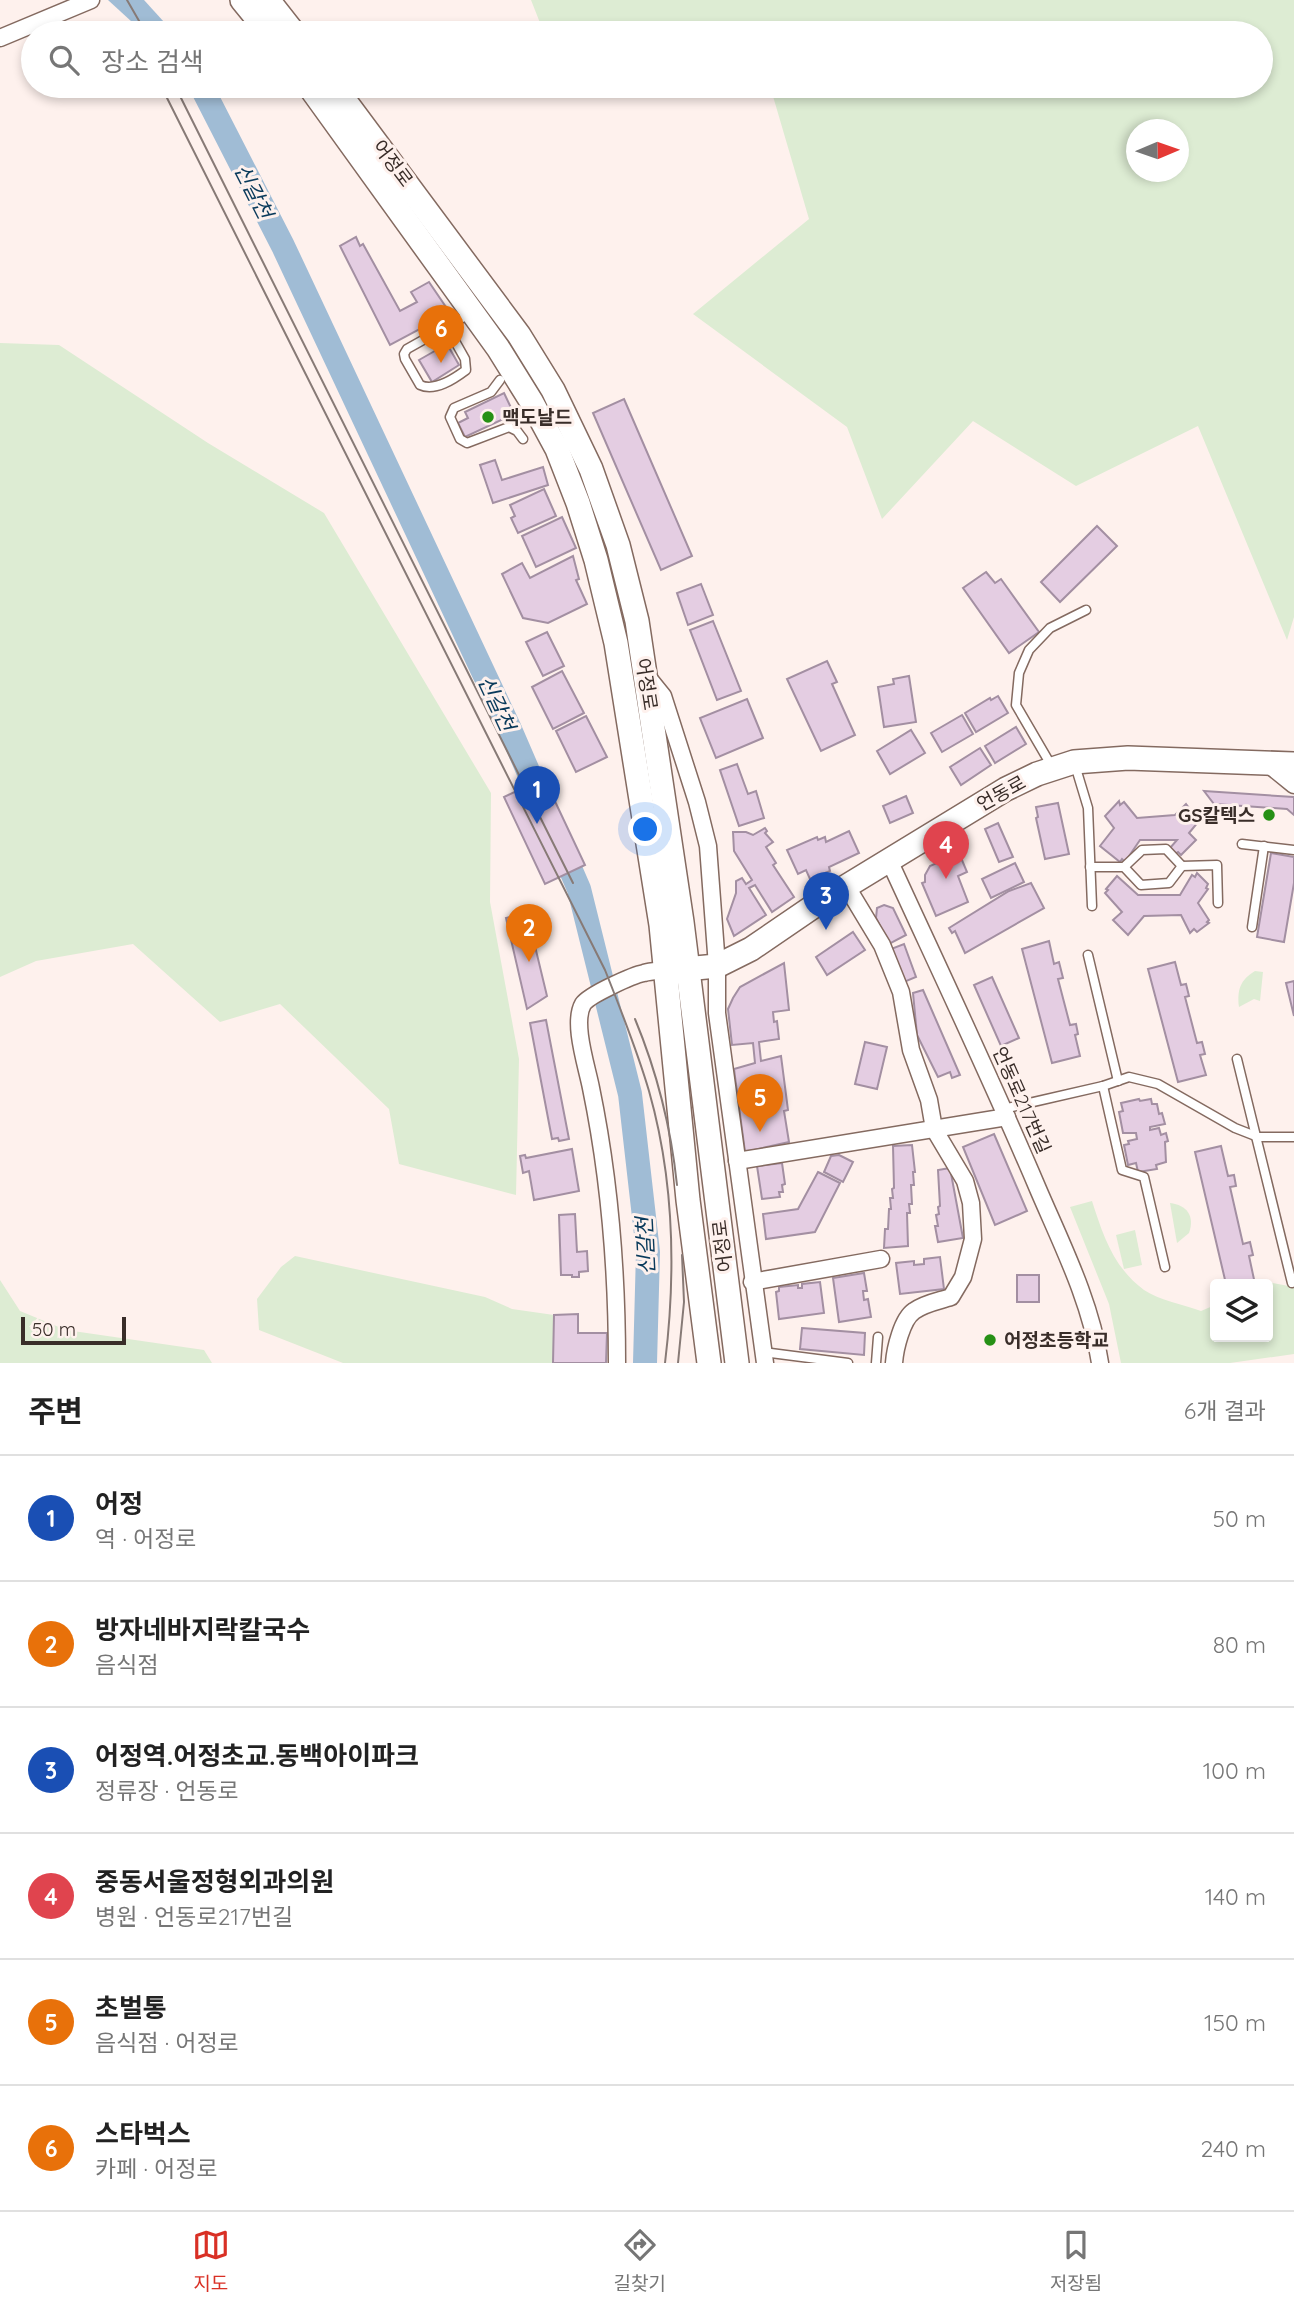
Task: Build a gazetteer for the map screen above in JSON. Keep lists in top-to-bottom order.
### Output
{
  "streets": {
    "main road": ["어정로", "언동로"],
    "street": ["언동로217번길"]
  },
  "crossings": [
    ["어정로", "언동로"],
    ["언동로", "언동로217번길"]
  ],
  "water": ["신갈천"],
  "places": ["맥도날드", "GS칼텍스", "어정초등학교"],
  "scale_bar": "50 m",
  "north": "right",
  "page": {
    "search": "장소 검색",
    "pins": [
      "6",
      "1",
      "4",
      "3",
      "2",
      "5"
    ],
    "scale": "50 m",
    "heading": ["주변", "6개 결과"],
    "list": [
      {
        "mark": "1",
        "name": "어정",
        "note": "역 · 어정로",
        "value": "50 m"
      },
      {
        "mark": "2",
        "name": "방자네바지락칼국수",
        "note": "음식점",
        "value": "80 m"
      },
      {
        "mark": "3",
        "name": "어정역.어정초교.동백아이파크",
        "note": "정류장 · 언동로",
        "value": "100 m"
      },
      {
        "mark": "4",
        "name": "중동서울정형외과의원",
        "note": "병원 · 언동로217번길",
        "value": "140 m"
      },
      {
        "mark": "5",
        "name": "초벌통",
        "note": "음식점 · 어정로",
        "value": "150 m"
      },
      {
        "mark": "6",
        "name": "스타벅스",
        "note": "카페 · 어정로",
        "value": "240 m"
      }
    ],
    "nav": ["지도", "길찾기", "저장됨"]
  }
}
